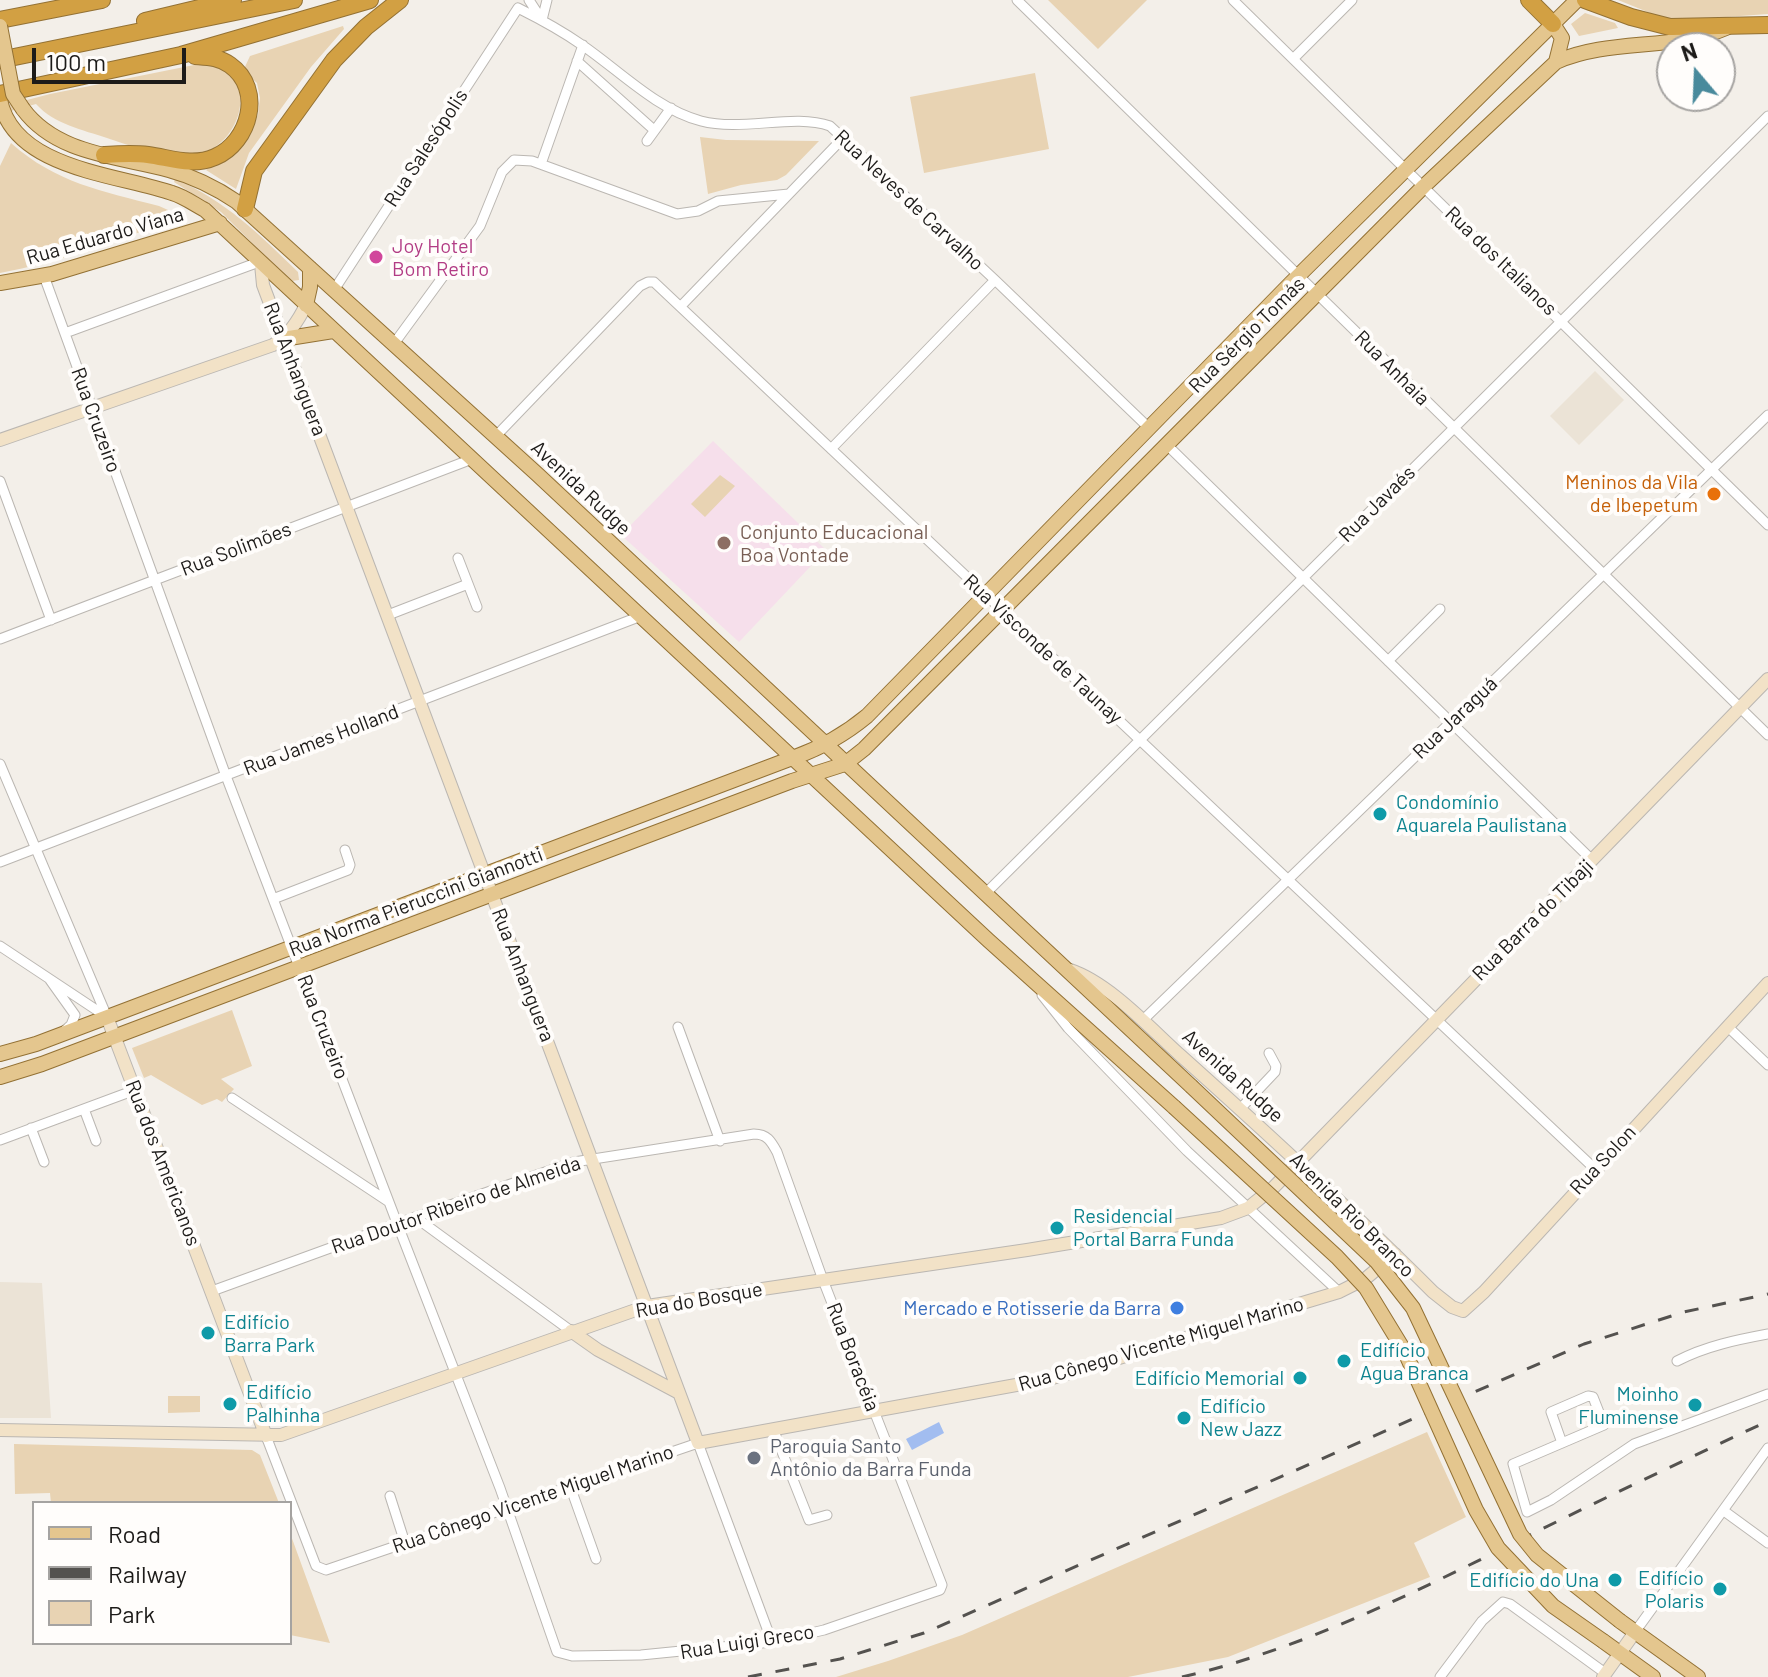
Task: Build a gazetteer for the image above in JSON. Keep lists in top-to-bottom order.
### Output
{
  "streets": {
    "main road": [
      "Rua Eduardo Viana",
      "Rua Sérgio Tomás",
      "Avenida Rudge",
      "Rua Norma Pieruccini Giannotti",
      "Avenida Rio Branco"
    ],
    "street": [
      "Rua Salesópolis",
      "Rua Neves de Carvalho",
      "Rua dos Italianos",
      "Rua Anhaia",
      "Rua Anhanguera",
      "Rua Cruzeiro",
      "Rua Javaés",
      "Rua Solimões",
      "Rua Visconde de Taunay",
      "Rua Jaraguá",
      "Rua James Holland",
      "Rua Barra do Tibaji",
      "Rua Solon",
      "Rua dos Americanos",
      "Rua Doutor Ribeiro de Almeida",
      "Rua do Bosque",
      "Rua Cônego Vicente Miguel Marino",
      "Rua Boracéia",
      "Rua Luigi Greco"
    ]
  },
  "crossings": [
    ["Rua Salesópolis", "Rua Neves de Carvalho"],
    ["Rua Salesópolis", "Avenida Rudge"],
    ["Rua Neves de Carvalho", "Rua Sérgio Tomás"],
    ["Rua Eduardo Viana", "Rua Cruzeiro"],
    ["Rua dos Italianos", "Rua Sérgio Tomás"],
    ["Rua dos Italianos", "Rua Javaés"],
    ["Rua dos Italianos", "Rua Jaraguá"],
    ["Rua Sérgio Tomás", "Rua Anhaia"],
    ["Rua Sérgio Tomás", "Avenida Rudge"],
    ["Rua Sérgio Tomás", "Rua Visconde de Taunay"],
    ["Rua Sérgio Tomás", "Rua Norma Pieruccini Giannotti"],
    ["Rua Anhaia", "Rua Javaés"],
    ["Rua Anhaia", "Rua Jaraguá"],
    ["Rua Anhaia", "Rua Barra do Tibaji"],
    ["Rua Anhanguera", "Rua Solimões"],
    ["Rua Anhanguera", "Rua James Holland"],
    ["Rua Anhanguera", "Rua Norma Pieruccini Giannotti"],
    ["Rua Anhanguera", "Rua Doutor Ribeiro de Almeida"],
    ["Rua Anhanguera", "Rua do Bosque"],
    ["Rua Anhanguera", "Rua Cônego Vicente Miguel Marino"],
    ["Rua Anhanguera", "Rua Luigi Greco"],
    ["Rua Cruzeiro", "Rua Solimões"],
    ["Rua Cruzeiro", "Rua James Holland"],
    ["Rua Cruzeiro", "Rua Norma Pieruccini Giannotti"],
    ["Rua Cruzeiro", "Rua Doutor Ribeiro de Almeida"],
    ["Rua Cruzeiro", "Rua do Bosque"],
    ["Rua Cruzeiro", "Rua Cônego Vicente Miguel Marino"],
    ["Rua Cruzeiro", "Rua Luigi Greco"],
    ["Avenida Rudge", "Rua Javaés"],
    ["Avenida Rudge", "Rua Visconde de Taunay"],
    ["Avenida Rudge", "Rua Jaraguá"],
    ["Avenida Rudge", "Rua Norma Pieruccini Giannotti"],
    ["Avenida Rudge", "Rua Barra do Tibaji"],
    ["Avenida Rudge", "Rua Solon"],
    ["Avenida Rudge", "Avenida Rio Branco"],
    ["Avenida Rudge", "Rua do Bosque"],
    ["Avenida Rudge", "Rua Cônego Vicente Miguel Marino"],
    ["Rua Javaés", "Rua Visconde de Taunay"],
    ["Rua Visconde de Taunay", "Rua Jaraguá"],
    ["Rua Visconde de Taunay", "Rua Barra do Tibaji"],
    ["Rua Visconde de Taunay", "Rua Solon"],
    ["Rua James Holland", "Rua dos Americanos"],
    ["Rua Norma Pieruccini Giannotti", "Rua dos Americanos"],
    ["Rua Barra do Tibaji", "Rua do Bosque"],
    ["Rua dos Americanos", "Rua Doutor Ribeiro de Almeida"],
    ["Rua dos Americanos", "Rua do Bosque"],
    ["Rua dos Americanos", "Rua Cônego Vicente Miguel Marino"],
    ["Rua Doutor Ribeiro de Almeida", "Rua Boracéia"],
    ["Rua do Bosque", "Rua Boracéia"],
    ["Rua Cônego Vicente Miguel Marino", "Rua Boracéia"],
    ["Rua Boracéia", "Rua Luigi Greco"]
  ],
  "places": [
    "Joy Hotel Bom Retiro",
    "Meninos da Vila de Ibepetum",
    "Conjunto Educacional Boa Vontade",
    "Condomínio Aquarela Paulistana",
    "Residencial Portal Barra Funda",
    "Mercado e Rotisserie da Barra",
    "Edifício Barra Park",
    "Edifício Agua Branca",
    "Edifício Memorial",
    "Edifício Palhinha",
    "Moinho Fluminense",
    "Edifício New Jazz",
    "Paroquia Santo Antônio da Barra Funda",
    "Edifício do Una",
    "Edifício Polaris"
  ],
  "legend": ["Road", "Railway", "Park"],
  "scale_bar": "100 m",
  "north": "top"
}
